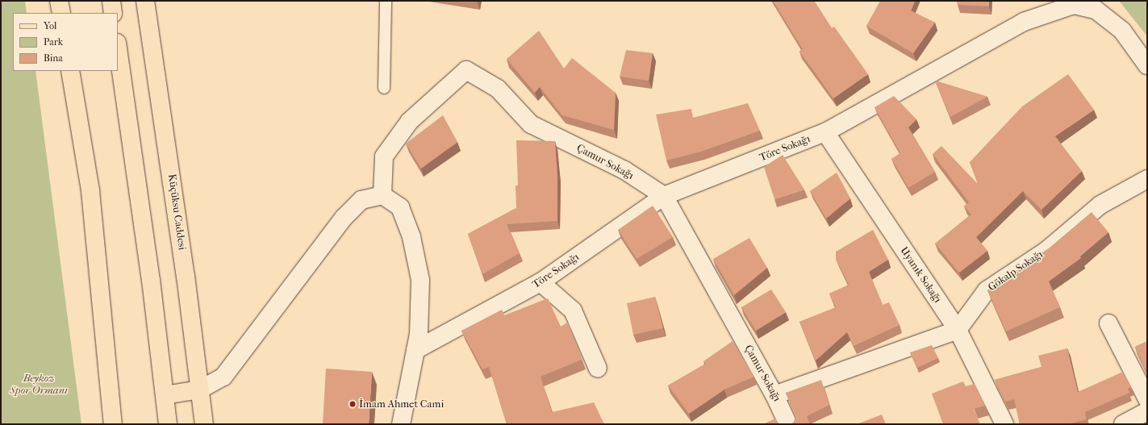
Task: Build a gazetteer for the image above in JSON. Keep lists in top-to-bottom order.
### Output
{
  "streets": {
    "main road": ["Küçüksu Caddesi"],
    "street": [
      "Töre Sokağı",
      "Çamur Sokağı",
      "Gökalp Sokağı",
      "Uyanık Sokağı"
    ]
  },
  "crossings": [
    ["Töre Sokağı", "Çamur Sokağı"],
    ["Töre Sokağı", "Uyanık Sokağı"],
    ["Gökalp Sokağı", "Uyanık Sokağı"]
  ],
  "parks": ["Beykoz Spor Ormanı"],
  "places": ["İmam Ahmet Cami"],
  "legend": ["Yol", "Park", "Bina"]
}
